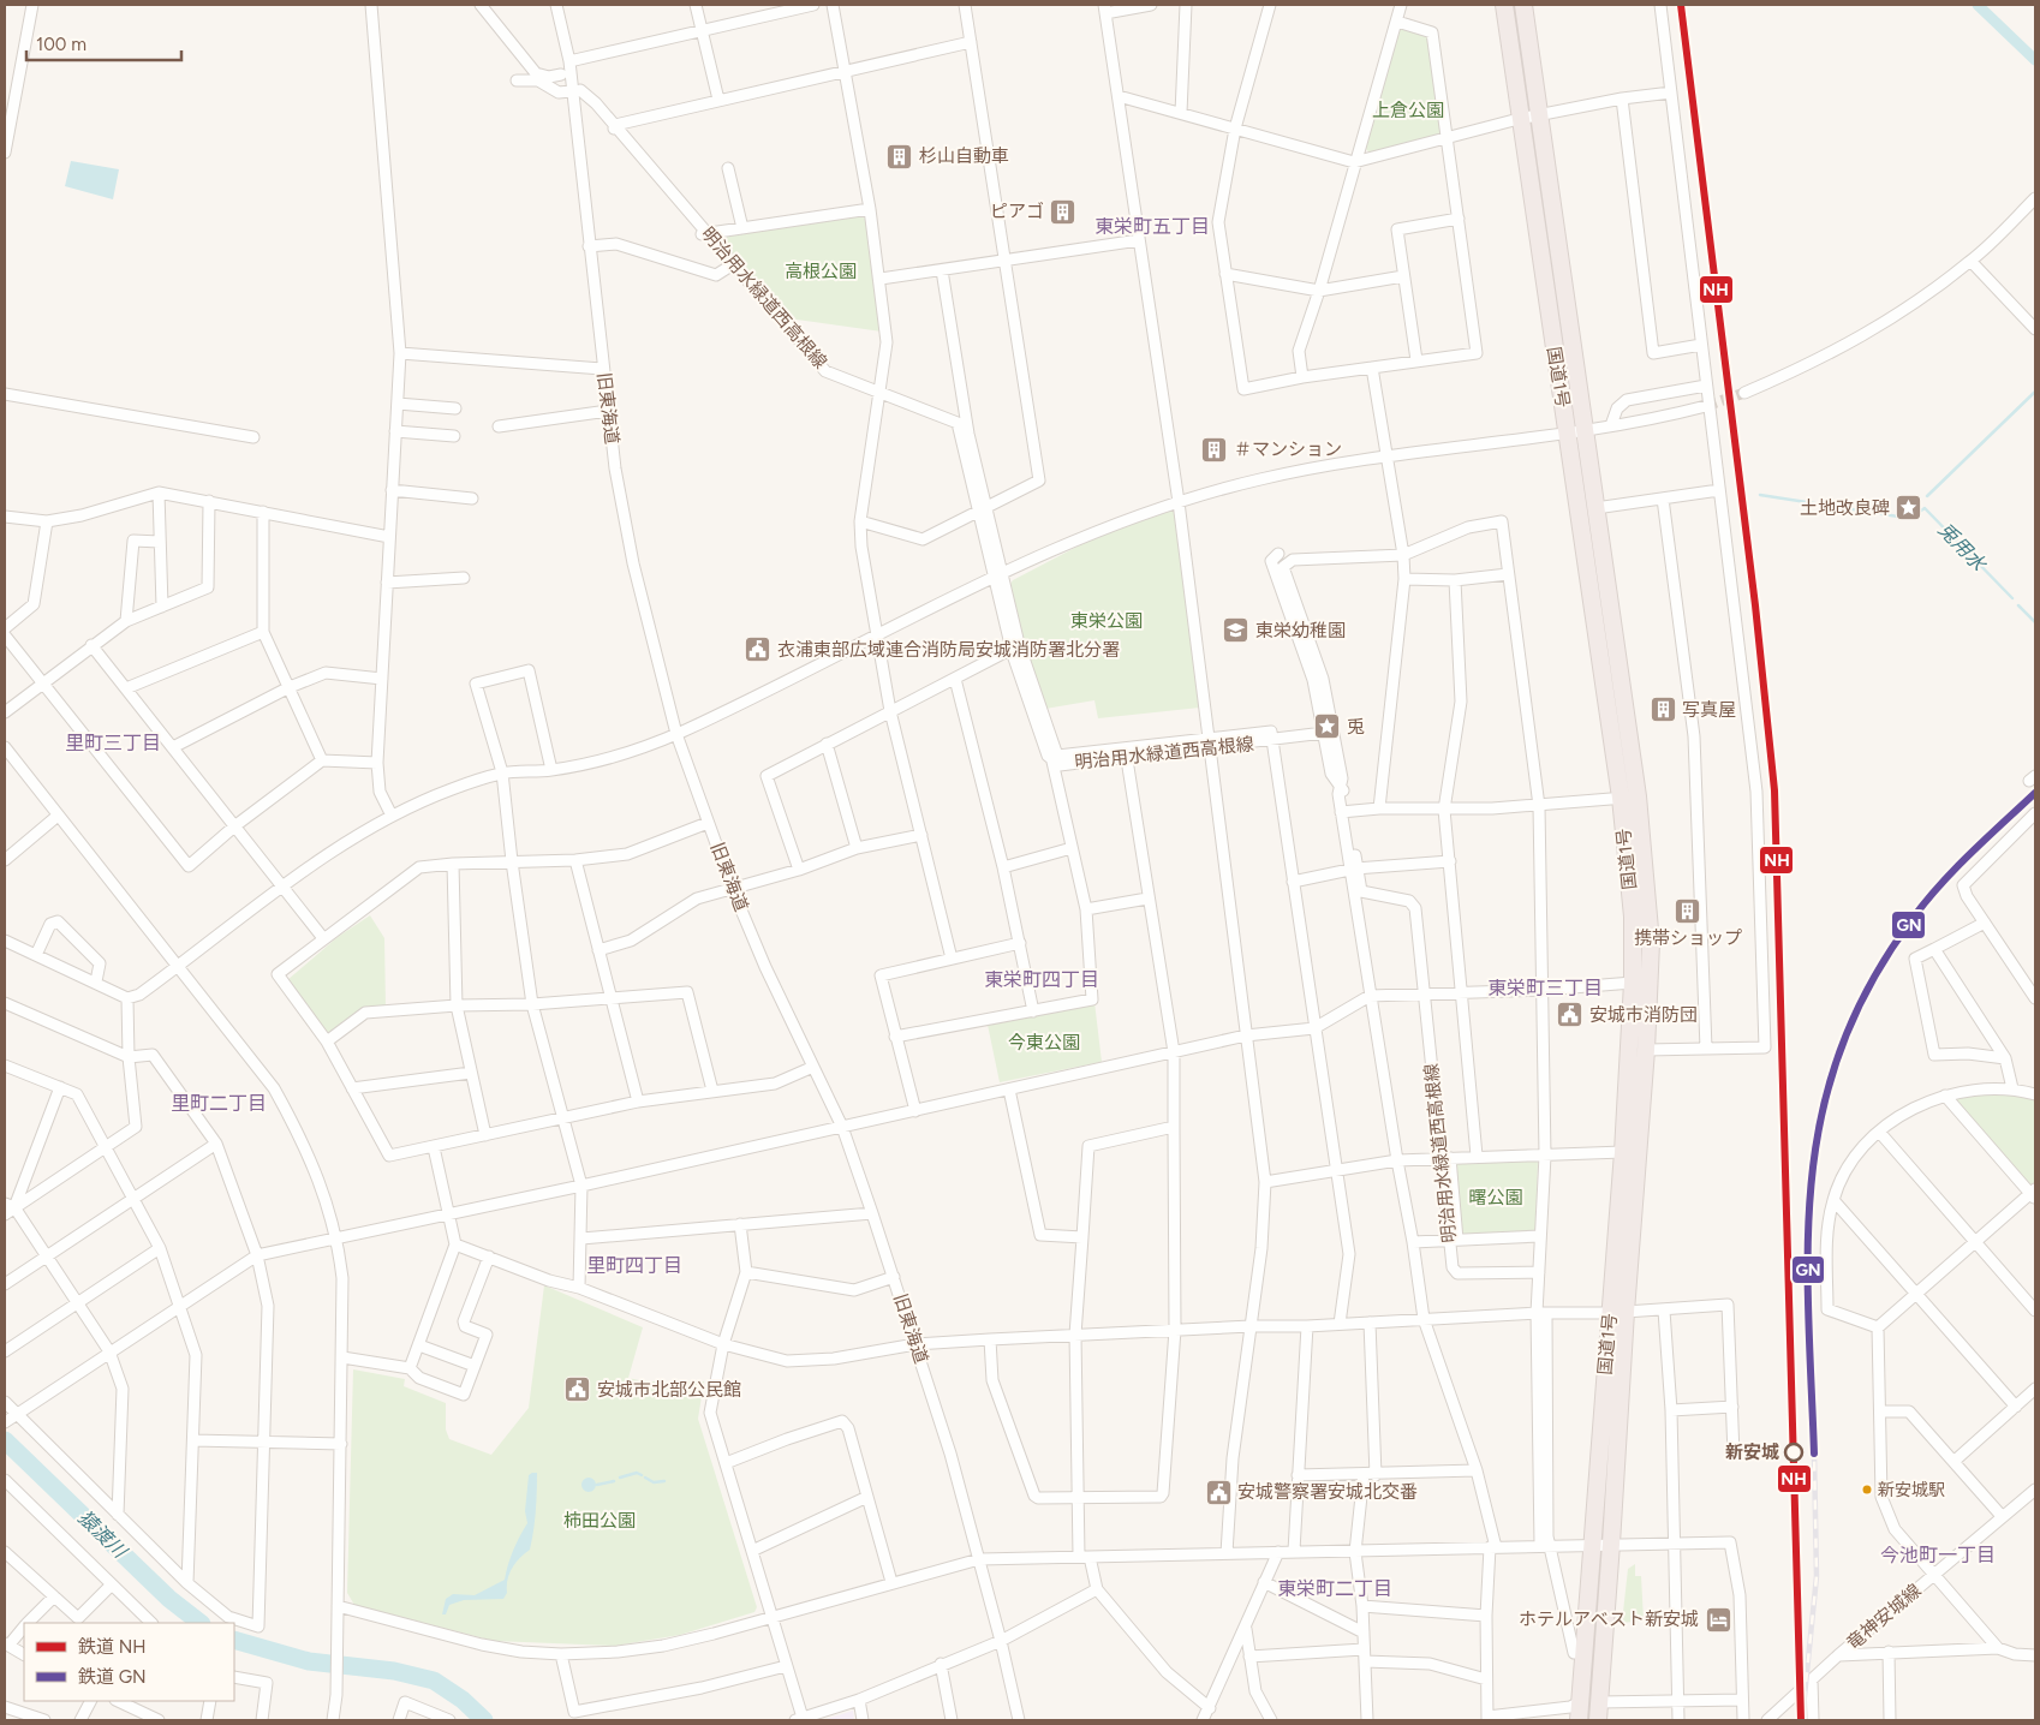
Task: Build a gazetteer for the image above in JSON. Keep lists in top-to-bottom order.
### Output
{
  "streets": {
    "highway": ["国道1号"],
    "street": ["明治用水緑道西高根線", "旧東海道", "竜神安城線"]
  },
  "districts": [
    "東栄町五丁目",
    "里町三丁目",
    "東栄町四丁目",
    "東栄町三丁目",
    "里町二丁目",
    "里町四丁目",
    "今池町一丁目",
    "東栄町二丁目"
  ],
  "water": ["兎用水", "猿渡川"],
  "parks": [
    "上倉公園",
    "高根公園",
    "東栄公園",
    "今東公園",
    "曙公園",
    "柿田公園"
  ],
  "places": {
    "building": [
      "杉山自動車",
      "ピアゴ",
      "＃マンション",
      "写真屋",
      "携帯ショップ"
    ],
    "place": ["土地改良碑", "兎"],
    "school or university": ["東栄幼稚園"],
    "public building": [
      "衣浦東部広域連合消防局安城消防署北分署",
      "安城市消防団",
      "安城市北部公民館",
      "安城警察署安城北交番"
    ],
    "other": ["新安城", "新安城駅"],
    "hotel": ["ホテルアベスト新安城"]
  },
  "lines": ["rail line NH", "rail line GN"],
  "legend": ["鉄道 NH", "鉄道 GN"],
  "scale_bar": "100 m"
}
